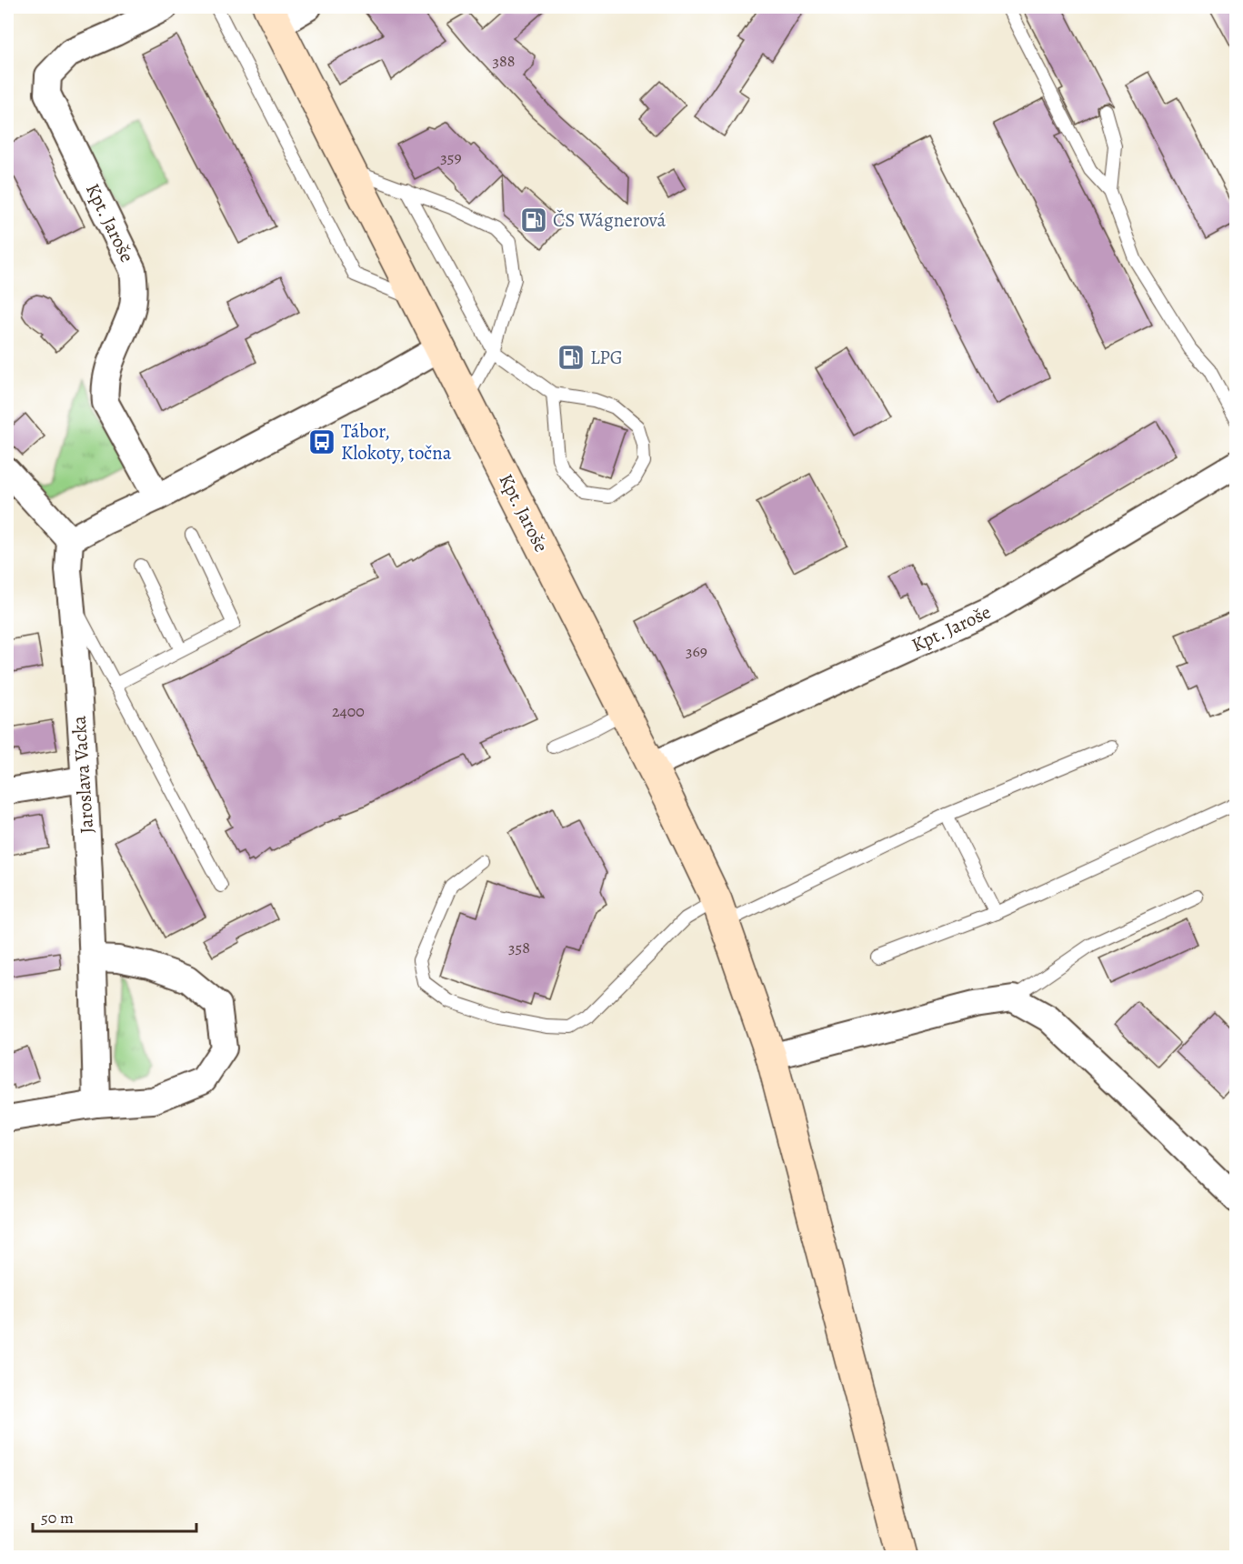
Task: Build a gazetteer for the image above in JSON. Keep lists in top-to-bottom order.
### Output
{
  "streets": {
    "street": ["Kpt. Jaroše", "Jaroslava Vacka"]
  },
  "places": {
    "fuel station": ["ČS Wágnerová", "LPG"],
    "bus stop": ["Tábor, Klokoty, točna"]
  },
  "house_numbers": [
    "388",
    "359",
    "369",
    "2400",
    "358"
  ],
  "scale_bar": "50 m"
}
